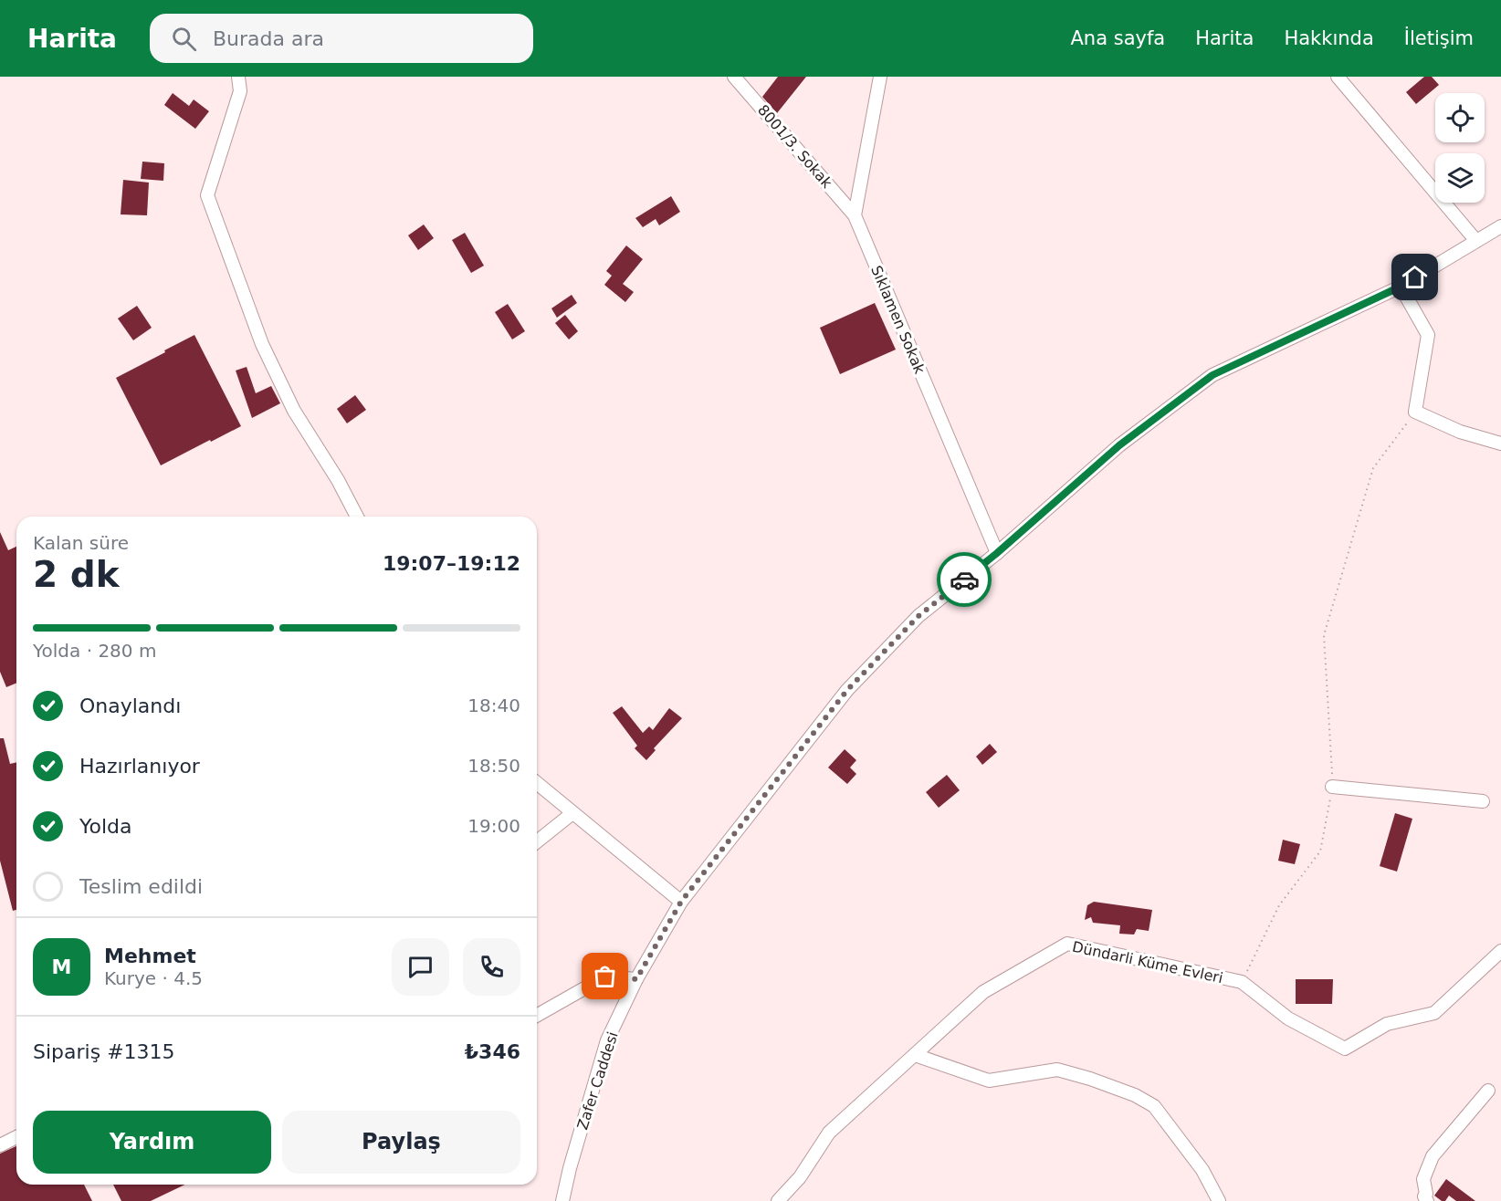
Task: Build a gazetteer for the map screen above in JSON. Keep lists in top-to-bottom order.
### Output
{
  "streets": {
    "street": [
      "8001/3. Sokak",
      "Sıklamen Sokak",
      "Dündarli Küme Evleri",
      "Zafer Caddesi"
    ]
  },
  "crossings": [
    ["8001/3. Sokak", "Sıklamen Sokak"],
    ["Sıklamen Sokak", "Zafer Caddesi"]
  ],
  "page": {
    "header": "Harita",
    "search": "Burada ara",
    "nav": [
      "Ana sayfa",
      "Harita",
      "Hakkında",
      "İletişim"
    ],
    "heading": ["2 dk", "Kalan süre", "19:07–19:12"],
    "panel": [
      "Mehmet",
      "Kurye · 4.5",
      "Sipariş #1315",
      "₺346"
    ],
    "bar": "Yolda · 280 m",
    "list": [
      ["Onaylandı", "18:40"],
      ["Hazırlanıyor", "18:50"],
      ["Yolda", "19:00"],
      "Teslim edildi"
    ],
    "round": "M",
    "buttons": ["Yardım", "Paylaş"]
  }
}
